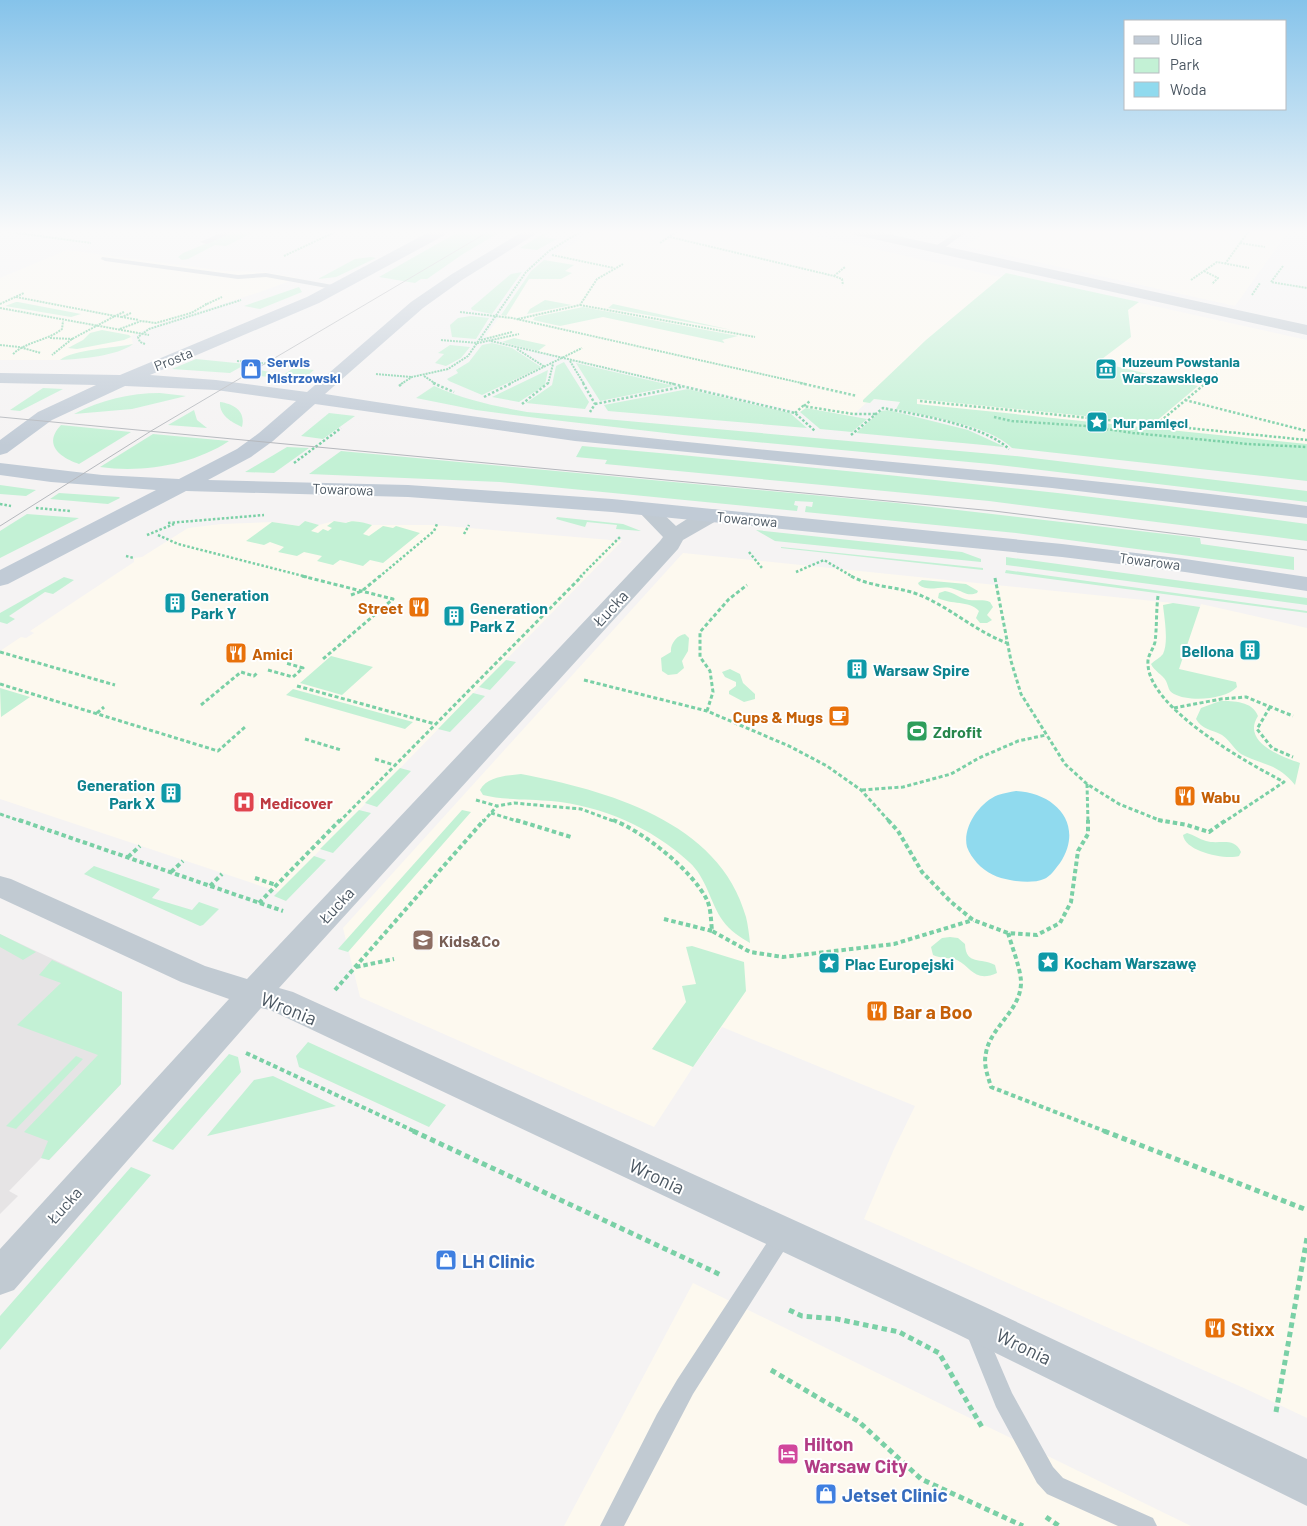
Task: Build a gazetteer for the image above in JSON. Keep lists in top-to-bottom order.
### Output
{
  "streets": {
    "main road": ["Prosta", "Towarowa"],
    "street": ["Łucka", "Wronia"]
  },
  "crossings": [
    ["Towarowa", "Łucka"],
    ["Łucka", "Wronia"]
  ],
  "places": {
    "shop": ["Serwis Mistrzowski", "LH Clinic", "Jetset Clinic"],
    "museum": ["Muzeum Powstania Warszawskiego"],
    "place": ["Mur pamięci", "Kocham Warszawę", "Plac Europejski"],
    "building": [
      "Generation Park Y",
      "Generation Park Z",
      "Bellona",
      "Warsaw Spire",
      "Generation Park X"
    ],
    "restaurant": [
      "Street",
      "Amici",
      "Wabu",
      "Bar a Boo",
      "Stixx"
    ],
    "cafe": ["Cups & Mugs"],
    "sports": ["Zdrofit"],
    "hospital": ["Medicover"],
    "school or university": ["Kids&Co"],
    "hotel": ["Hilton Warsaw City"]
  },
  "legend": ["Ulica", "Park", "Woda"]
}
